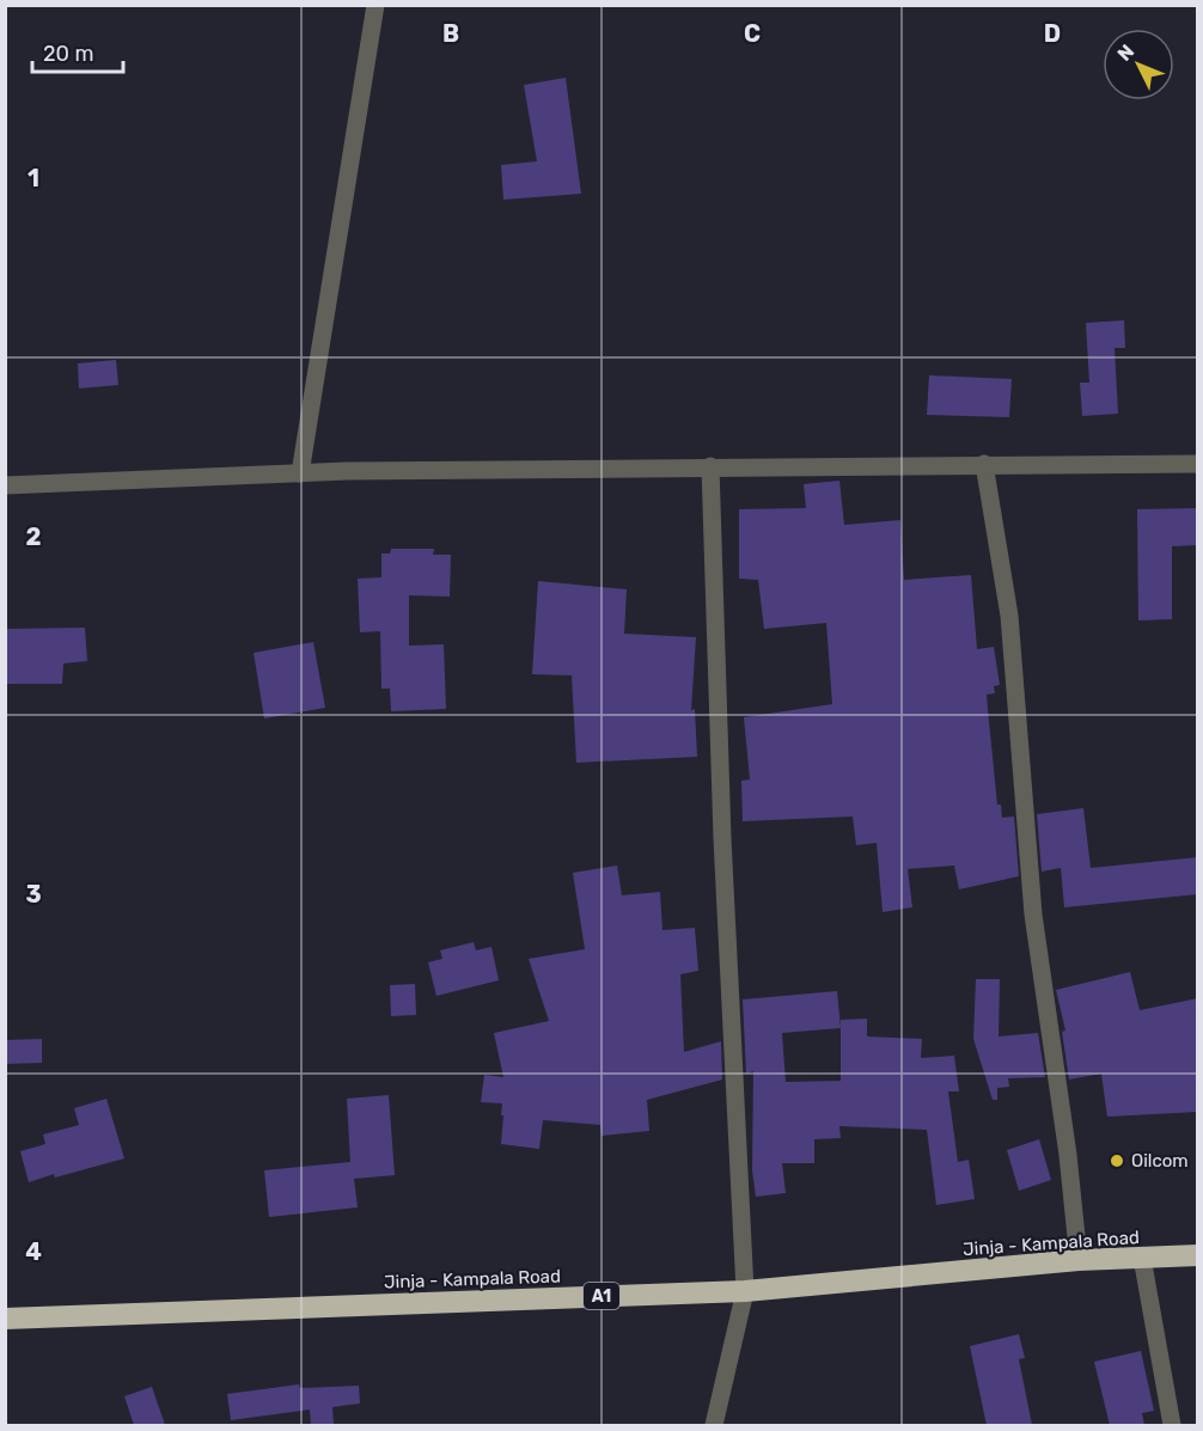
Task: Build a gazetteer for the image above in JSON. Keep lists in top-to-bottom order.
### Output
{
  "streets": {
    "highway": ["Jinja - Kampala Road", "A1"]
  },
  "places": ["Oilcom"],
  "scale_bar": "20 m",
  "north": "top left",
  "grid": {
    "columns": ["B", "C", "D"],
    "rows": [
      "1",
      "2",
      "3",
      "4"
    ]
  }
}
